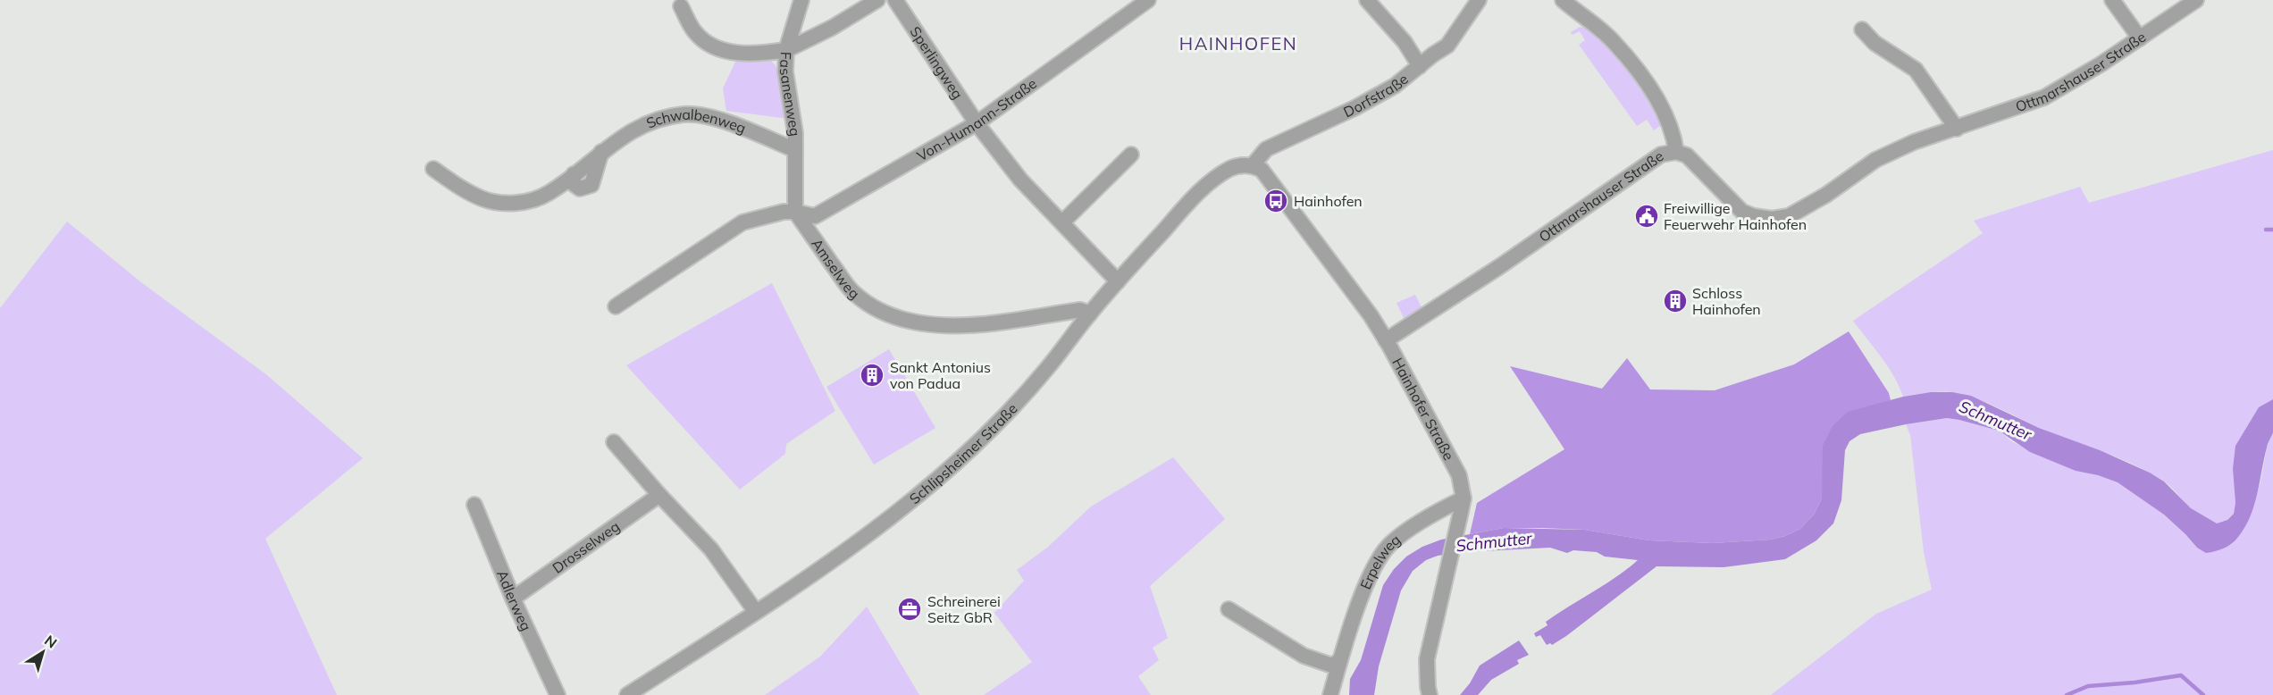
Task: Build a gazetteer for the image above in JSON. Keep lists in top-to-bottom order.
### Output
{
  "streets": {
    "street": [
      "Sperlingweg",
      "Ottmarshauser Straße",
      "Dorfstraße",
      "Fasanenweg",
      "Von-Humann-Straße",
      "Schwalbenweg",
      "Amselweg",
      "Hainhofer Straße",
      "Schlipsheimer Straße",
      "Drosselweg",
      "Erpelweg",
      "Adlerweg"
    ]
  },
  "crossings": [
    ["Sperlingweg", "Von-Humann-Straße"],
    ["Sperlingweg", "Schlipsheimer Straße"],
    ["Ottmarshauser Straße", "Hainhofer Straße"],
    ["Dorfstraße", "Hainhofer Straße"],
    ["Dorfstraße", "Schlipsheimer Straße"],
    ["Fasanenweg", "Von-Humann-Straße"],
    ["Fasanenweg", "Schwalbenweg"],
    ["Fasanenweg", "Amselweg"],
    ["Von-Humann-Straße", "Amselweg"],
    ["Amselweg", "Schlipsheimer Straße"],
    ["Hainhofer Straße", "Schlipsheimer Straße"],
    ["Hainhofer Straße", "Erpelweg"],
    ["Drosselweg", "Adlerweg"]
  ],
  "districts": ["HAINHOFEN"],
  "water": ["Schmutter"],
  "places": {
    "bus stop": ["Hainhofen"],
    "public building": ["Freiwillige Feuerwehr Hainhofen"],
    "building": ["Schloss Hainhofen", "Sankt Antonius von Padua"],
    "office": ["Schreinerei Seitz GbR"]
  },
  "north": "top right"
}
